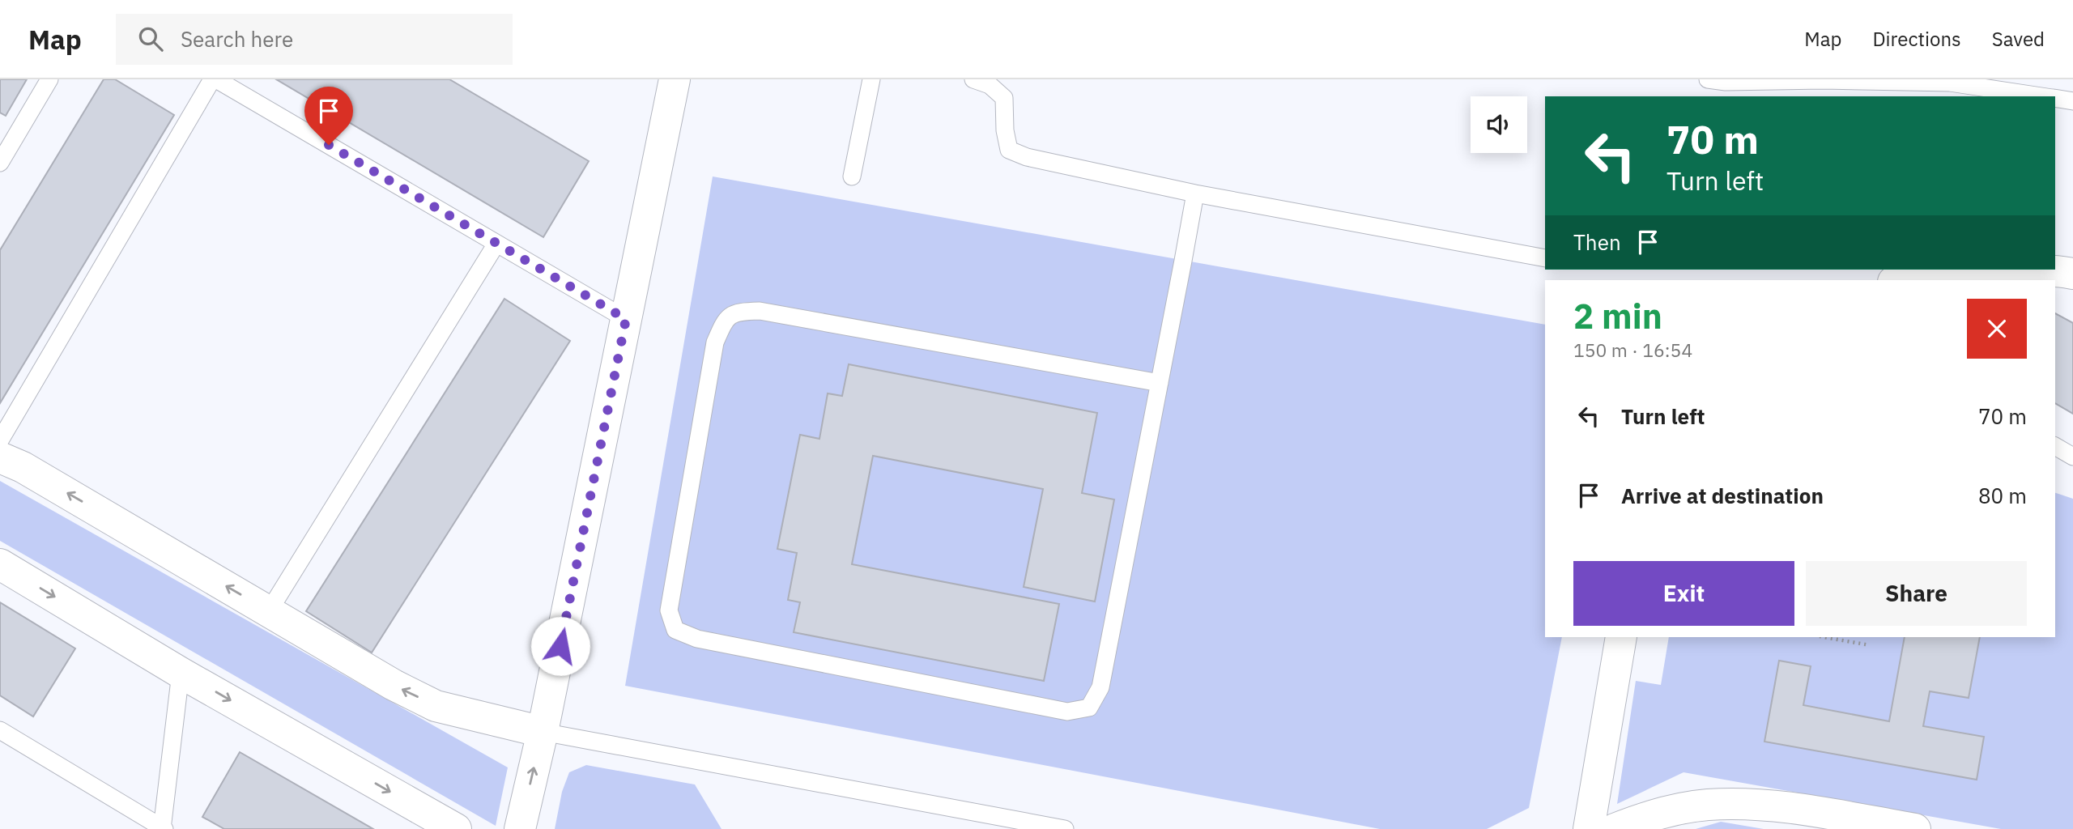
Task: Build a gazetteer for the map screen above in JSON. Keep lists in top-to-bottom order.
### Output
{
  "page": {
    "header": "Map",
    "search": "Search here",
    "nav": ["Map", "Directions", "Saved"],
    "turn": ["70 m", "Turn left"],
    "then": "Then",
    "heading": ["2 min", "150 m · 16:54"],
    "list": [
      {
        "name": "Turn left",
        "value": "70 m"
      },
      {
        "name": "Arrive at destination",
        "value": "80 m"
      }
    ],
    "buttons": ["Exit", "Share"]
  }
}
